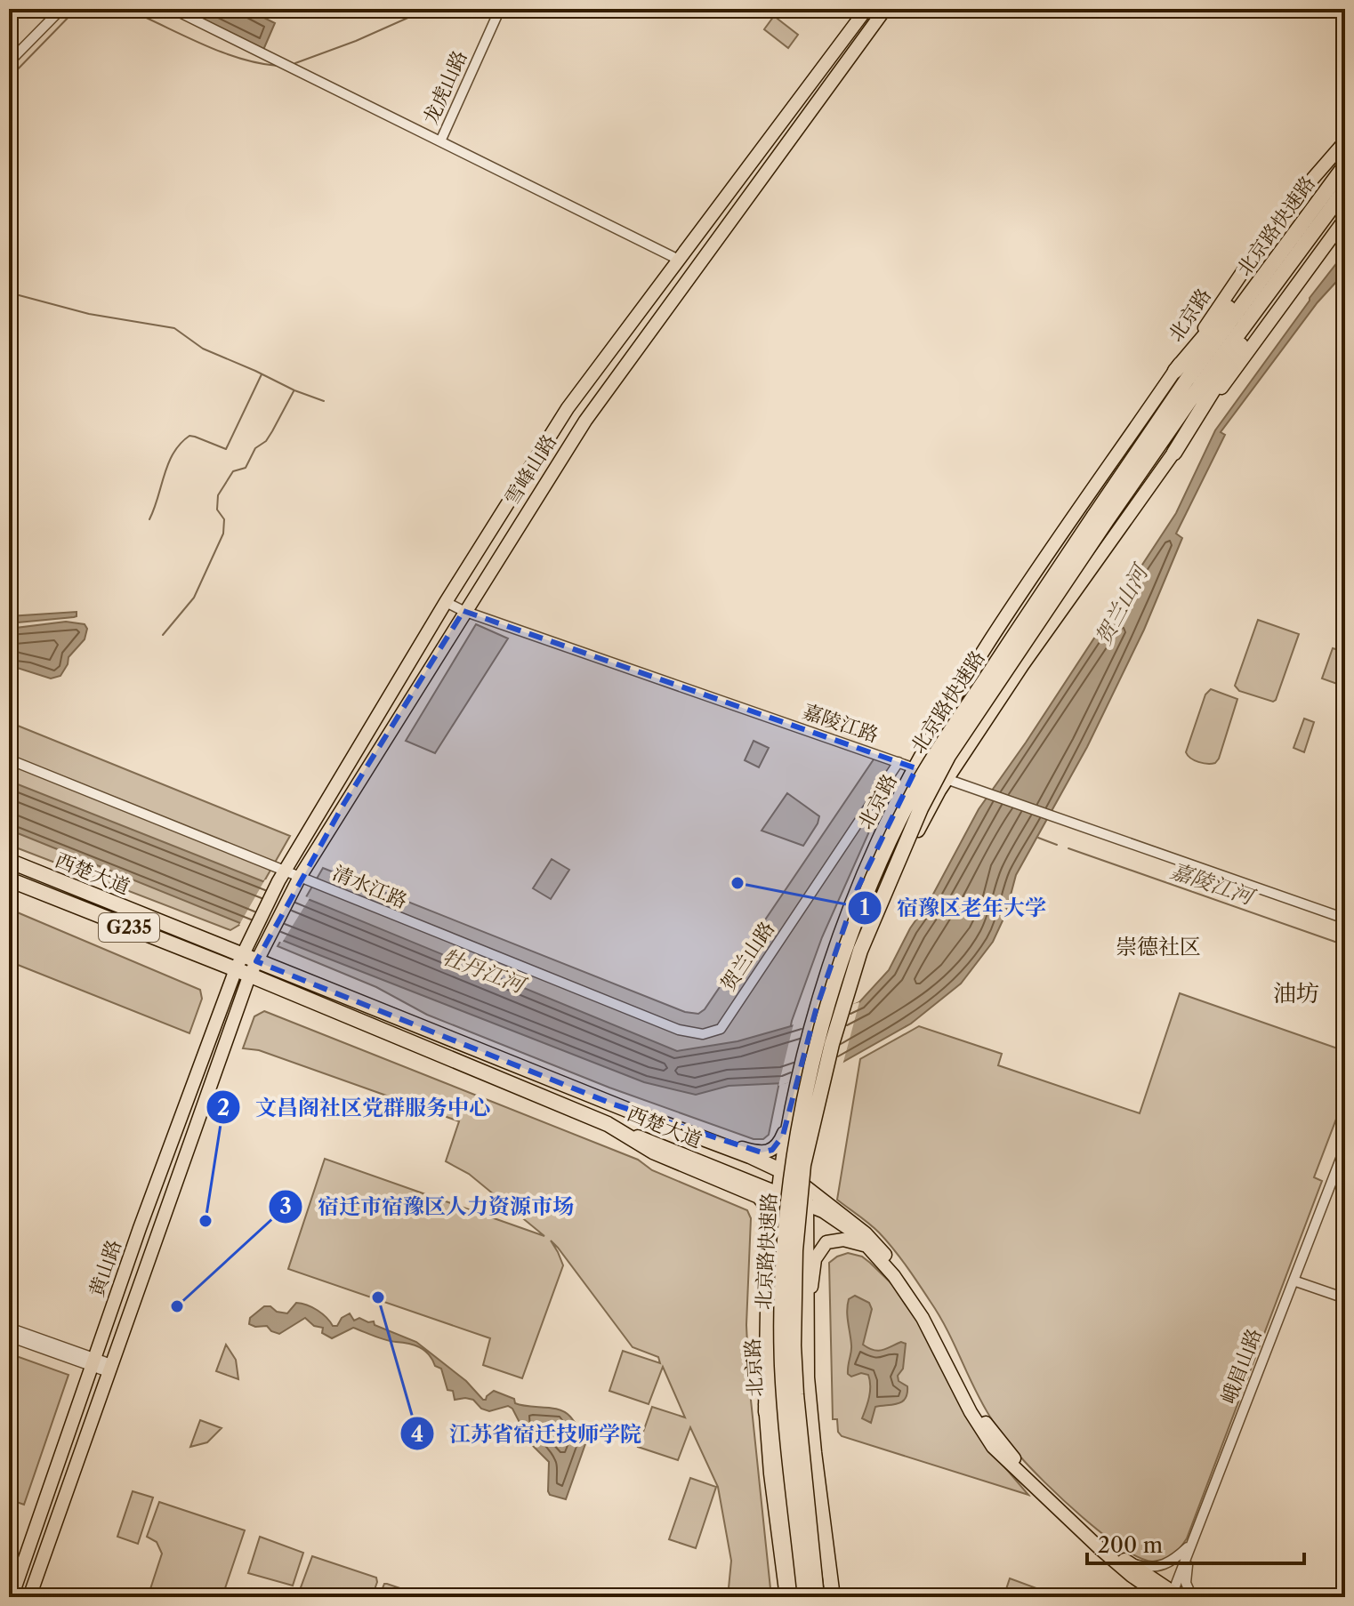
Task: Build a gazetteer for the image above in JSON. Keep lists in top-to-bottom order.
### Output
{
  "streets": {
    "highway": ["北京路快速路", "西楚大道", "G235"],
    "main road": ["北京路", "雪峰山路", "黄山路"],
    "street": [
      "龙虎山路",
      "嘉陵江路",
      "清水江路",
      "贺兰山路",
      "峨眉山路"
    ]
  },
  "crossings": [
    ["北京路", "嘉陵江路"],
    ["北京路", "西楚大道"],
    ["雪峰山路", "嘉陵江路"],
    ["雪峰山路", "西楚大道"],
    ["雪峰山路", "清水江路"],
    ["雪峰山路", "G235"],
    ["雪峰山路", "黄山路"],
    ["嘉陵江路", "贺兰山路"],
    ["西楚大道", "G235"],
    ["西楚大道", "黄山路"],
    ["西楚大道", "峨眉山路"],
    ["清水江路", "贺兰山路"],
    ["G235", "黄山路"]
  ],
  "districts": ["崇德社区", "油坊"],
  "water": ["贺兰山河", "嘉陵江河", "牡丹江河"],
  "places": [
    "宿豫区老年大学",
    "文昌阁社区党群服务中心",
    "江苏省宿迁技师学院",
    "宿迁市宿豫区人力资源市场"
  ],
  "scale_bar": "200 m"
}
